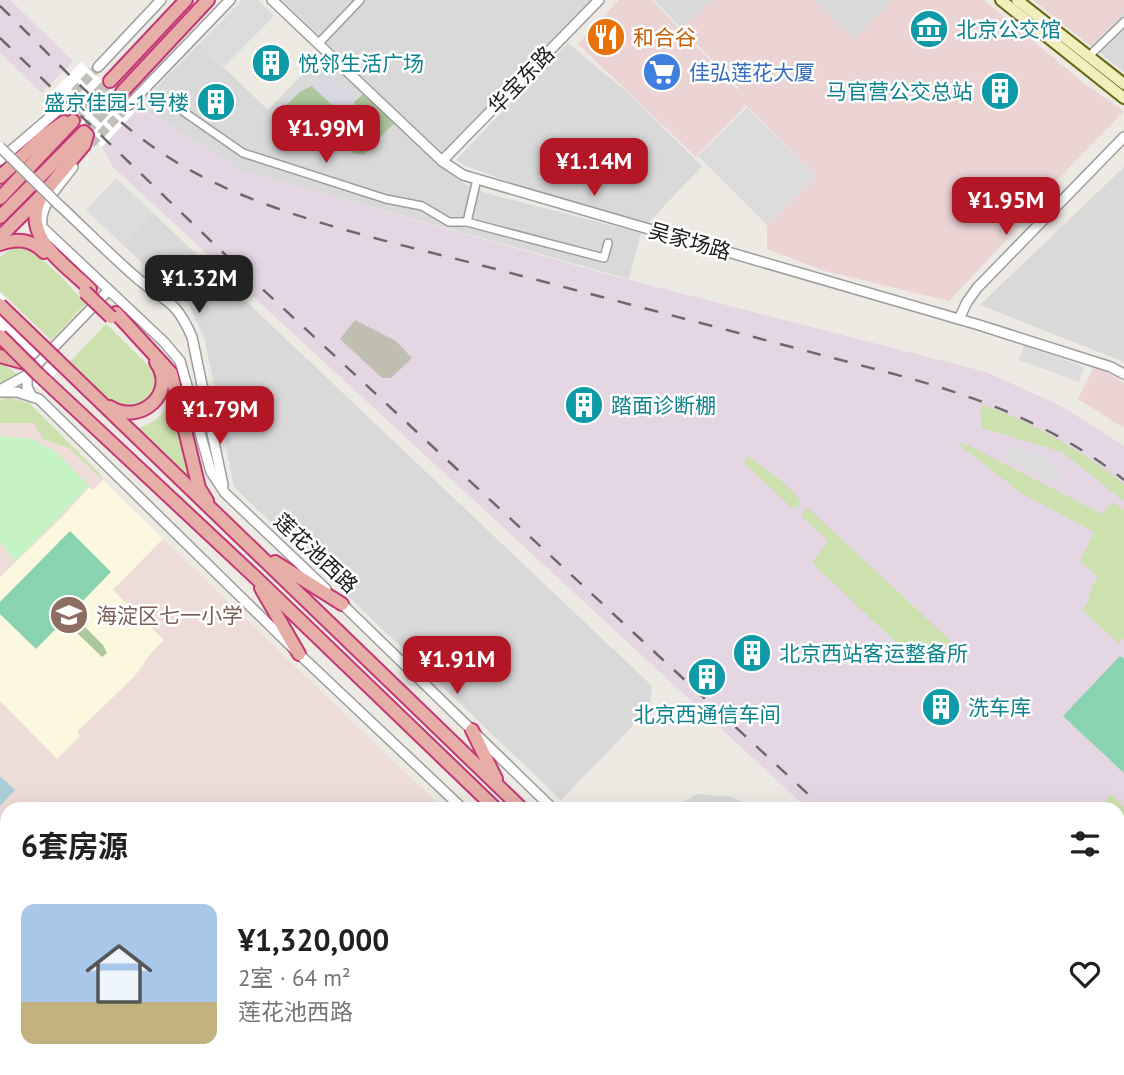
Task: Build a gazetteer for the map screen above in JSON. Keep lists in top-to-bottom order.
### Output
{
  "streets": {
    "highway": ["莲花池西路"],
    "street": ["华宝东路", "吴家场路"]
  },
  "crossings": [
    ["华宝东路", "吴家场路"]
  ],
  "places": {
    "museum": ["北京公交馆"],
    "restaurant": ["和合谷"],
    "building": [
      "悦邻生活广场",
      "马官营公交总站",
      "盛京佳园-1号楼",
      "踏面诊断棚",
      "北京西站客运整备所",
      "北京西通信车间",
      "洗车库"
    ],
    "supermarket": ["佳弘莲花大厦"],
    "school or university": ["海淀区七一小学"]
  },
  "page": {
    "price": [
      "¥1.99M",
      "¥1.14M",
      "¥1.95M",
      "¥1.32M",
      "¥1.79M",
      "¥1.91M"
    ],
    "heading": "6套房源",
    "list": [
      {
        "name": "¥1,320,000",
        "note": "2室 · 64 m² · 莲花池西路"
      }
    ]
  }
}
